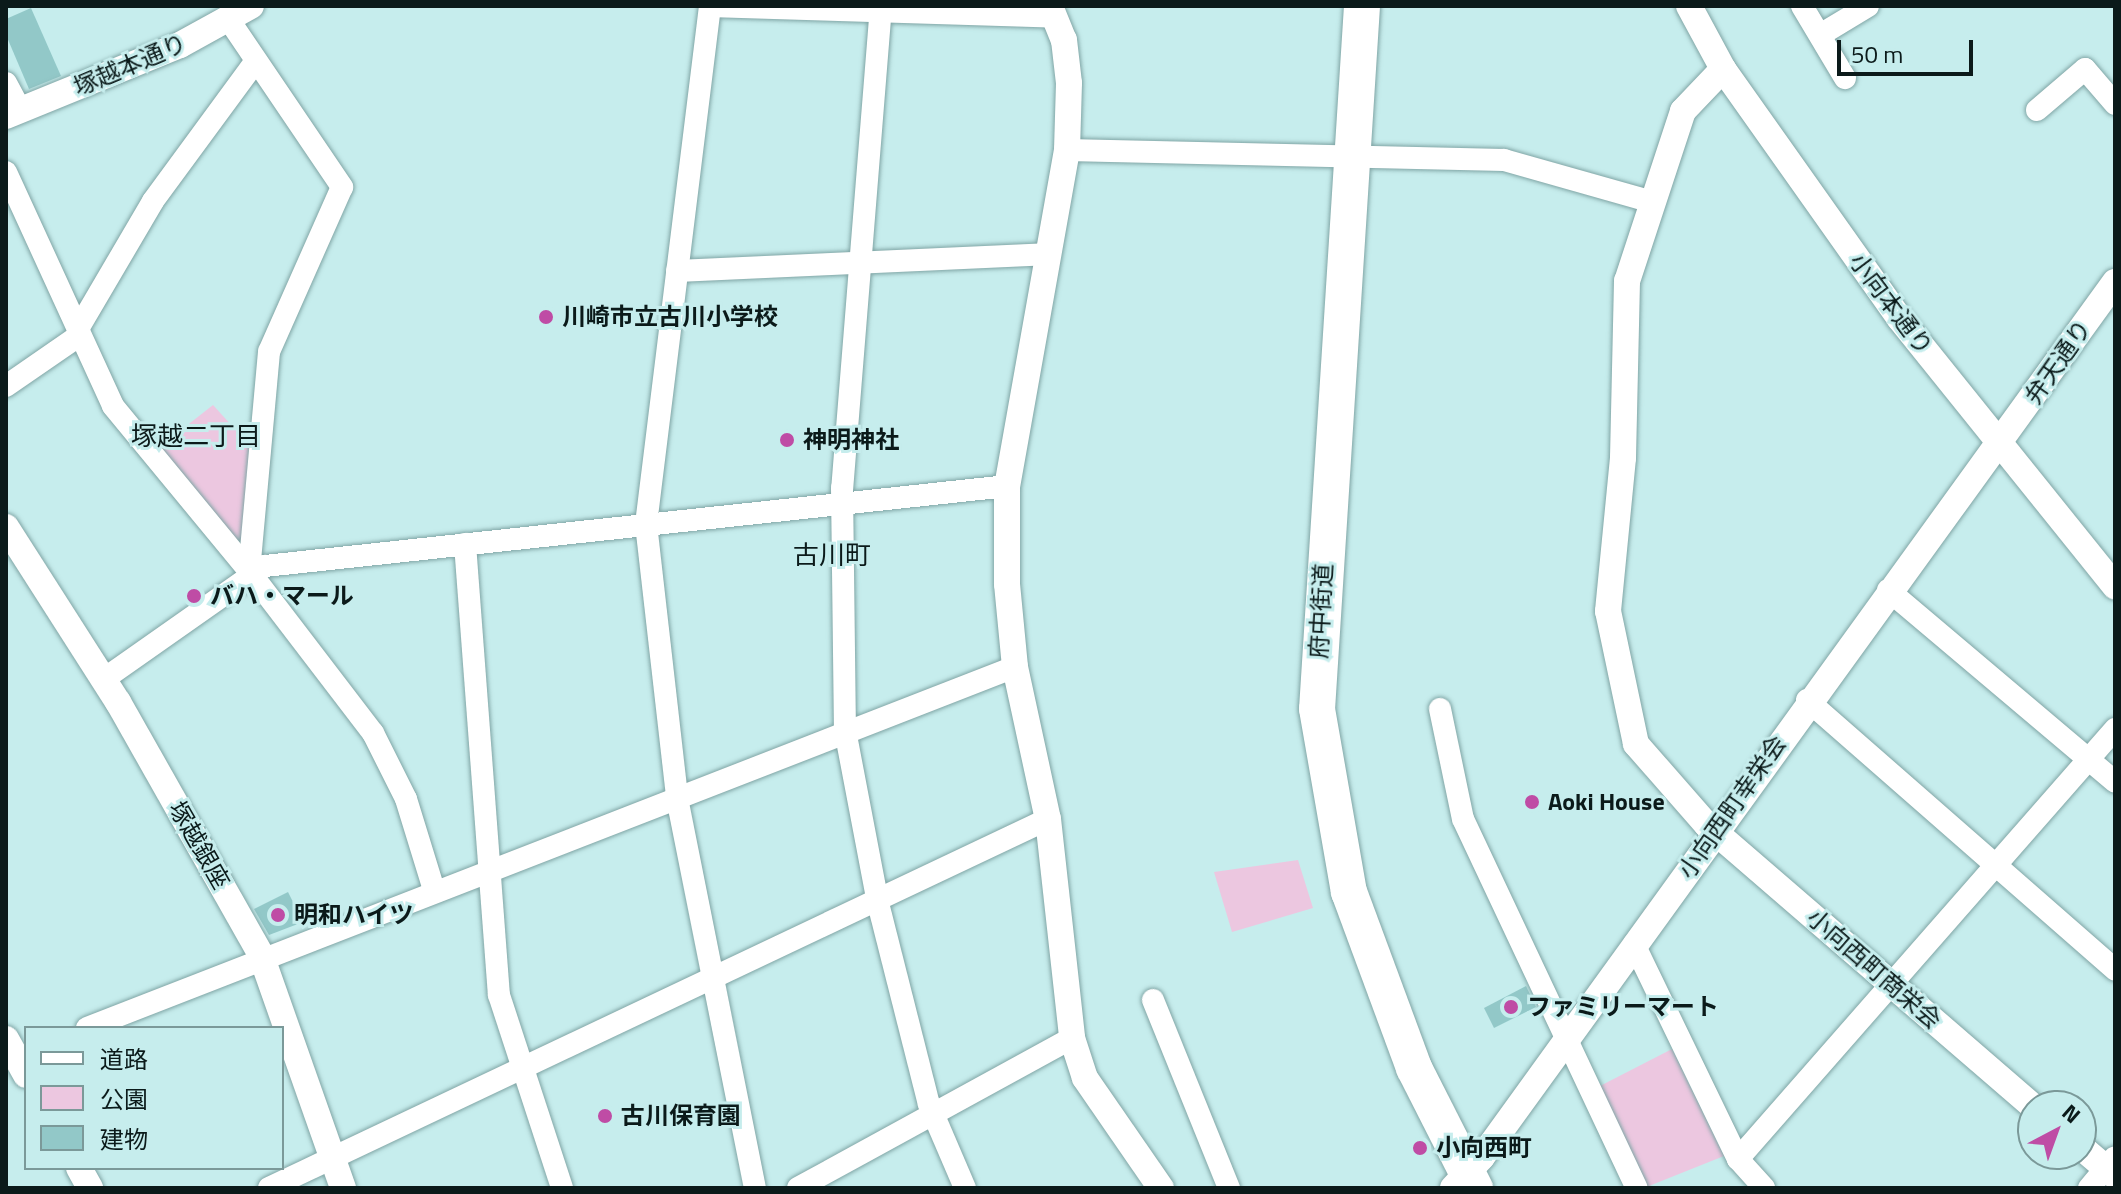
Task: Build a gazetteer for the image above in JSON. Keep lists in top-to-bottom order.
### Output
{
  "streets": {
    "highway": ["府中街道"],
    "street": [
      "塚越本通り",
      "小向本通り",
      "弁天通り",
      "小向西町幸栄会",
      "塚越銀座",
      "小向西町商栄会"
    ]
  },
  "crossings": [
    ["小向本通り", "弁天通り"],
    ["小向本通り", "小向西町幸栄会"],
    ["小向本通り", "小向西町商栄会"],
    ["弁天通り", "小向西町幸栄会"],
    ["府中街道", "小向西町幸栄会"],
    ["小向西町幸栄会", "小向西町商栄会"]
  ],
  "districts": ["塚越二丁目", "古川町"],
  "places": [
    "川崎市立古川小学校",
    "神明神社",
    "バハ・マール",
    "Aoki House",
    "明和ハイツ",
    "ファミリーマート",
    "古川保育園",
    "小向西町"
  ],
  "legend": ["道路", "公園", "建物"],
  "scale_bar": "50 m",
  "north": "top right"
}
